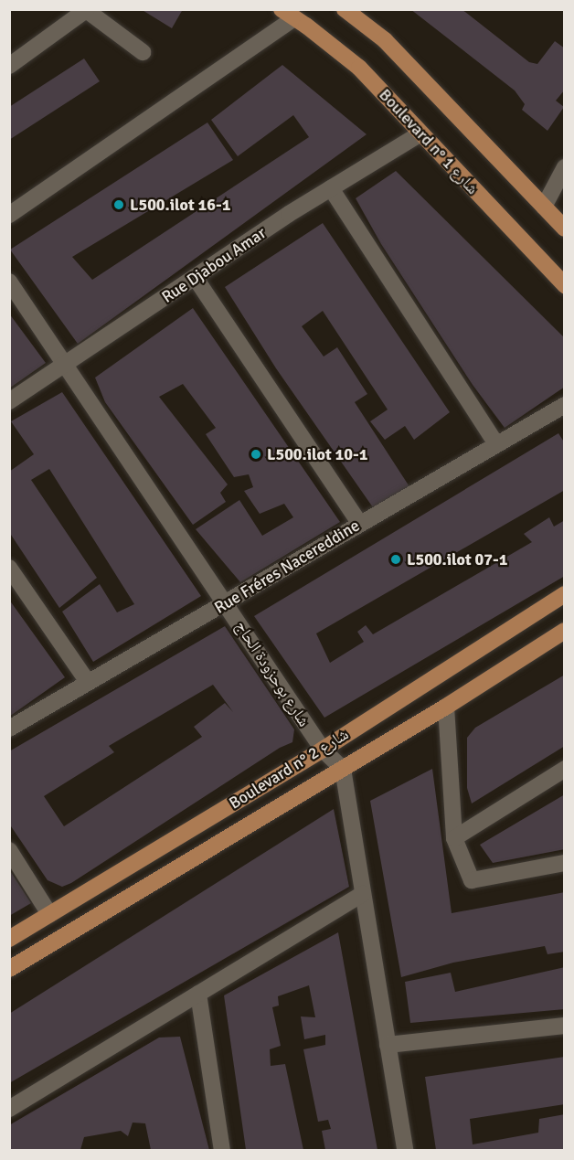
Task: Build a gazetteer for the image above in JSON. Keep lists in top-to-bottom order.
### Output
{
  "streets": {
    "main road": ["Boulevard n° شارع 1", "Boulevard n° شارع 2"],
    "street": ["Rue Djabou Amar", "Rue Fréres Nacereddine", "شارع بوحزودة الحاج"]
  },
  "crossings": [
    ["Boulevard n° شارع 1", "Rue Djabou Amar"],
    ["Rue Djabou Amar", "شارع بوحزودة الحاج"],
    ["Rue Fréres Nacereddine", "شارع بوحزودة الحاج"],
    ["شارع بوحزودة الحاج", "Boulevard n° شارع 2"]
  ],
  "places": ["L500.ilot 16-1", "L500.ilot 10-1", "L500.ilot 07-1"]
}
